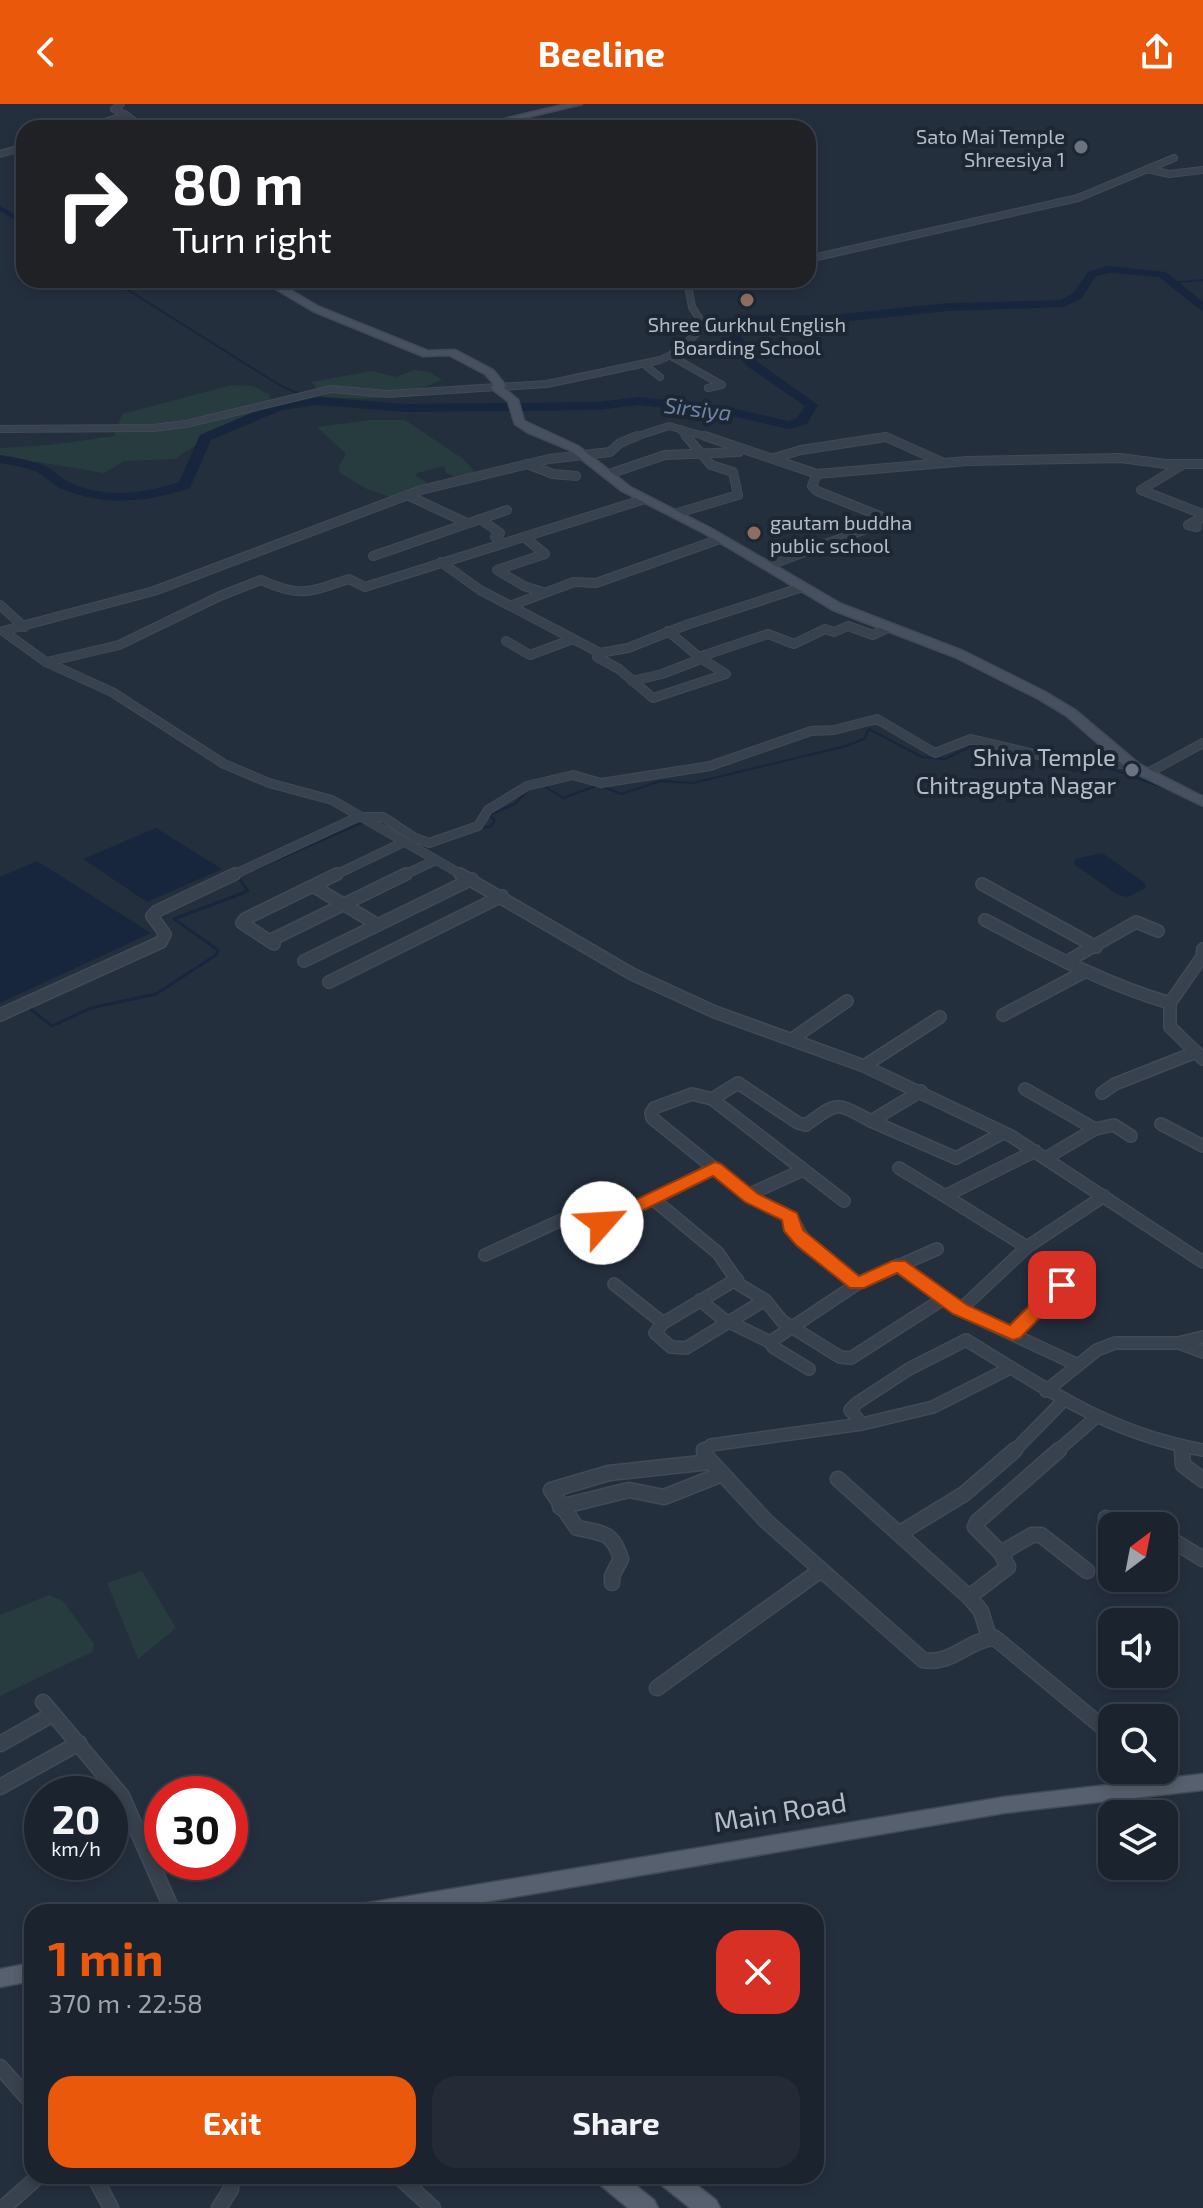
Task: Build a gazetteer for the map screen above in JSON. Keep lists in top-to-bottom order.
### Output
{
  "streets": {
    "main road": ["Main Road"]
  },
  "water": ["Sirsiya"],
  "places": [
    "Sato Mai Temple Shreesiya 1",
    "Shree Gurkhul English Boarding School",
    "gautam buddha public school",
    "Shiva Temple Chitragupta Nagar"
  ],
  "north": "top right",
  "page": {
    "header": "Beeline",
    "turn": ["80 m", "Turn right"],
    "speed": "20 km/h",
    "limit": "30",
    "heading": ["1 min", "370 m · 22:58"],
    "buttons": ["Exit", "Share"]
  }
}
